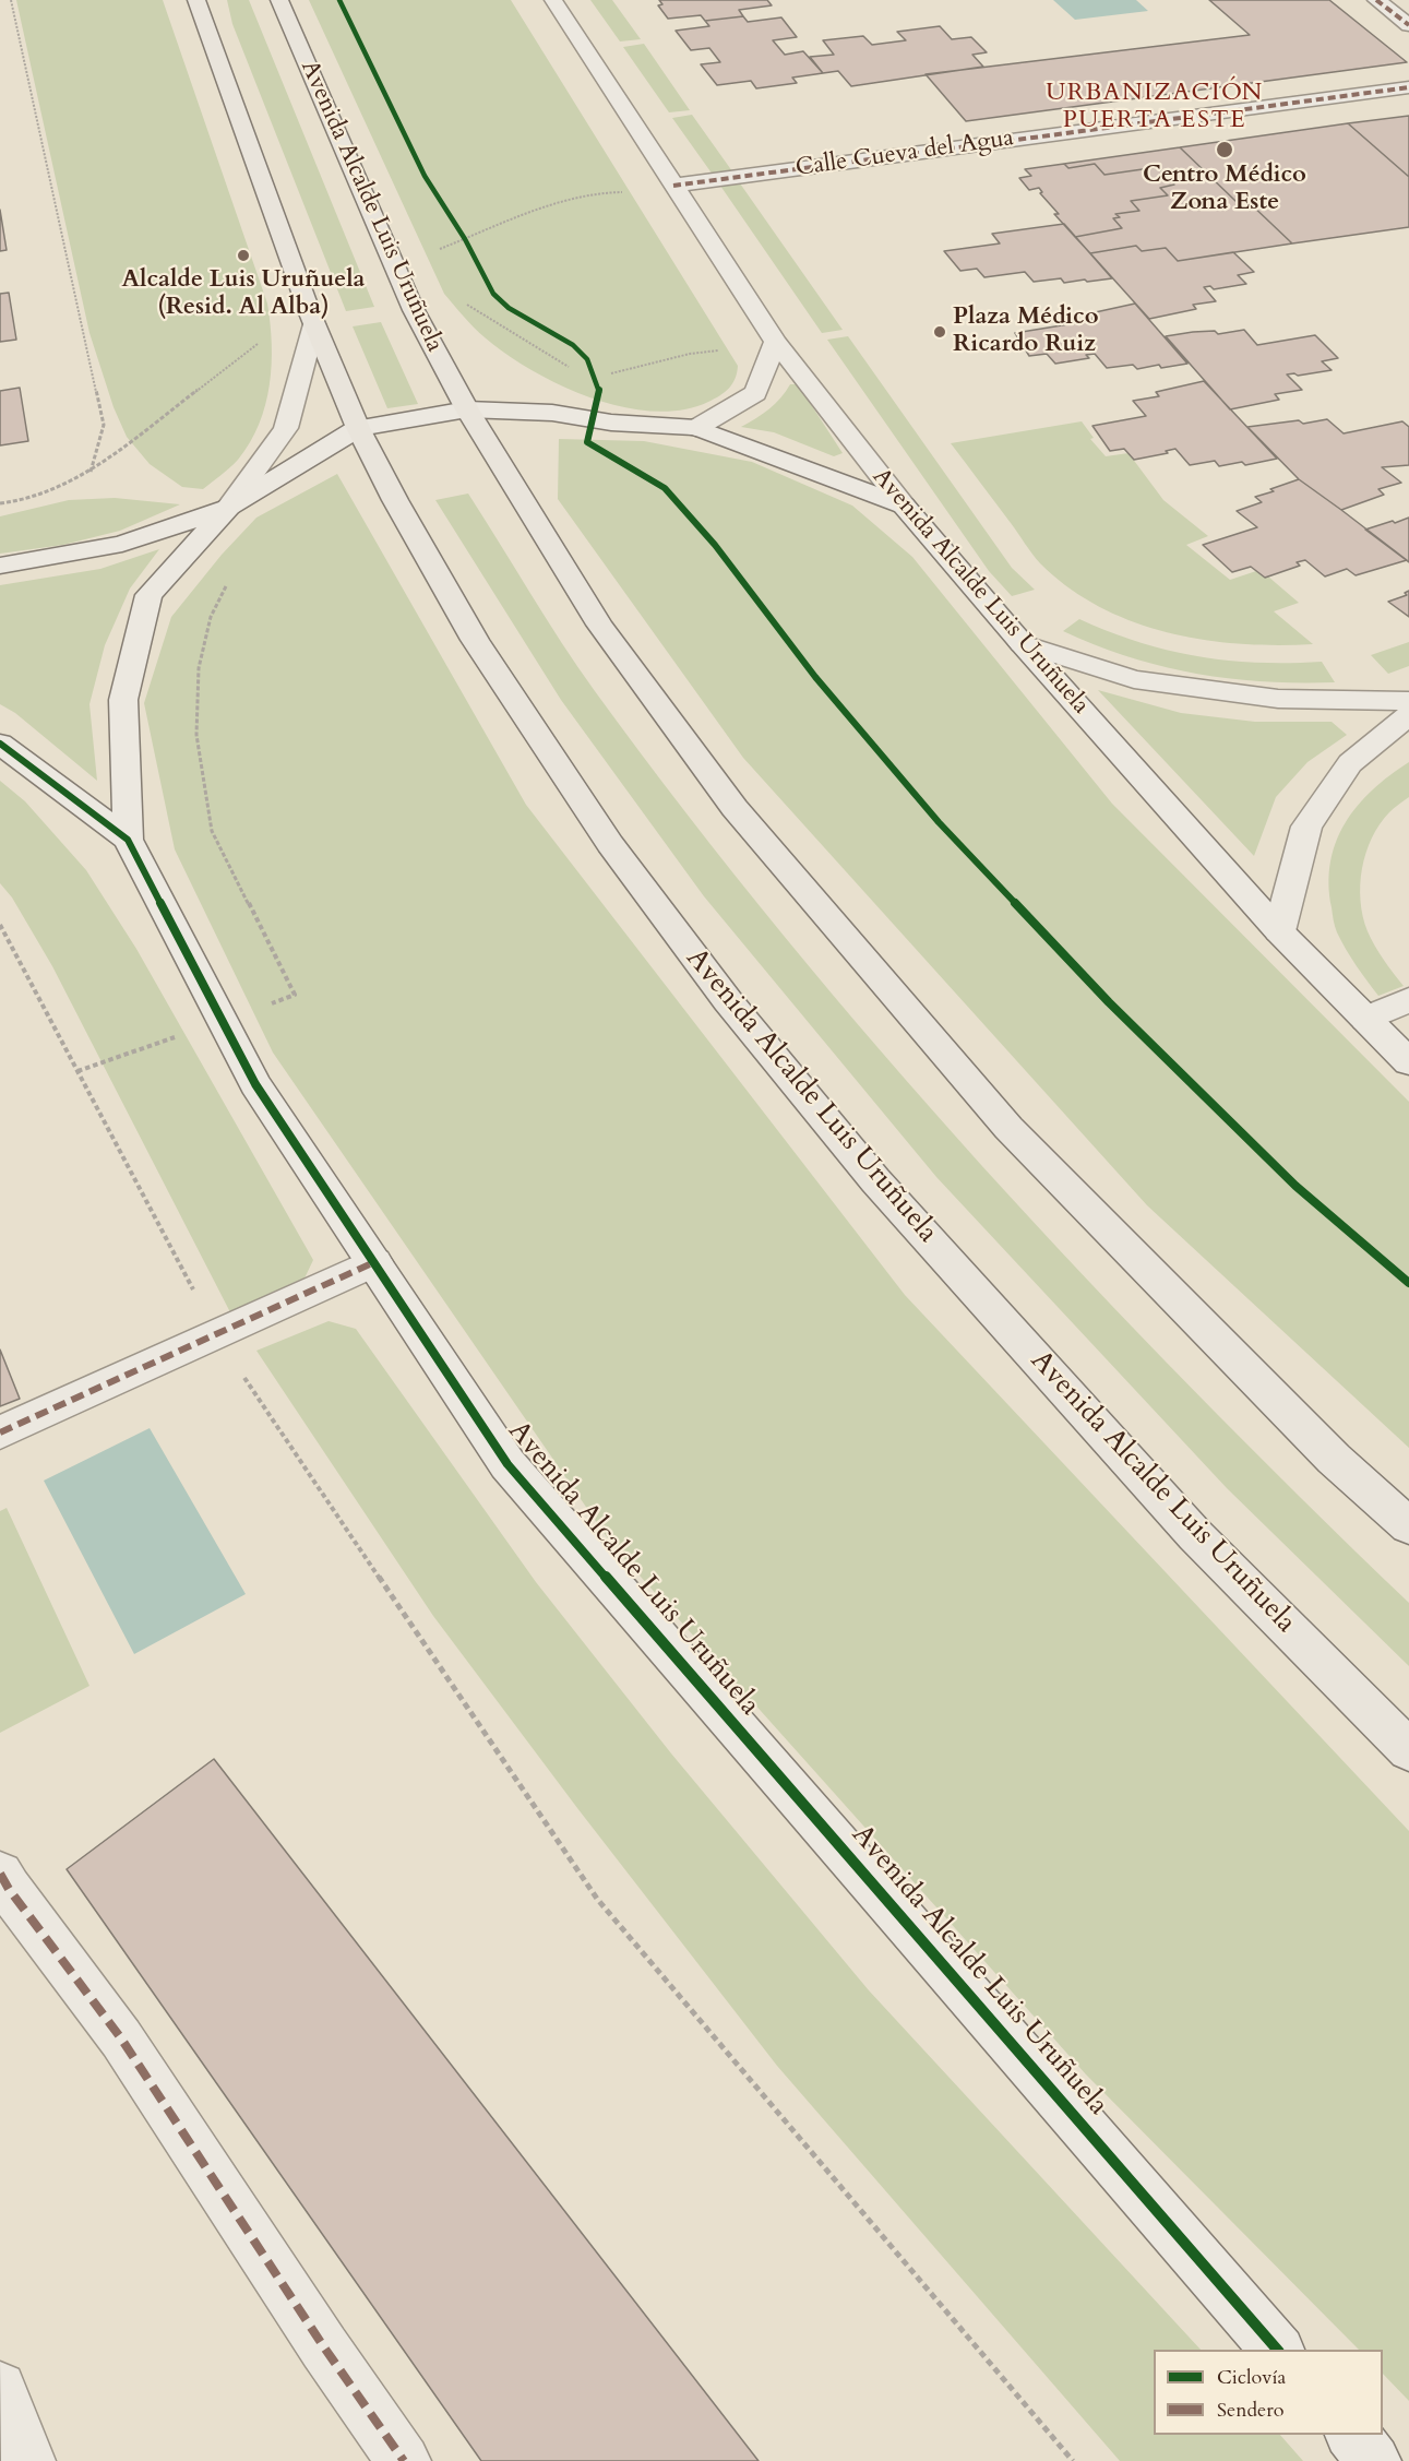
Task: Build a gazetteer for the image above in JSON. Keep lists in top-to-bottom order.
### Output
{
  "streets": {
    "main road": ["Avenida Alcalde Luis Uruñuela"],
    "street": ["Calle Cueva del Agua"]
  },
  "crossings": [
    ["Calle Cueva del Agua", "Avenida Alcalde Luis Uruñuela"]
  ],
  "districts": ["URBANIZACIÓN PUERTA ESTE"],
  "places": ["Centro Médico Zona Este", "Alcalde Luis Uruñuela (Resid. Al Alba)", "Plaza Médico Ricardo Ruiz"],
  "legend": ["Ciclovía", "Sendero"]
}
